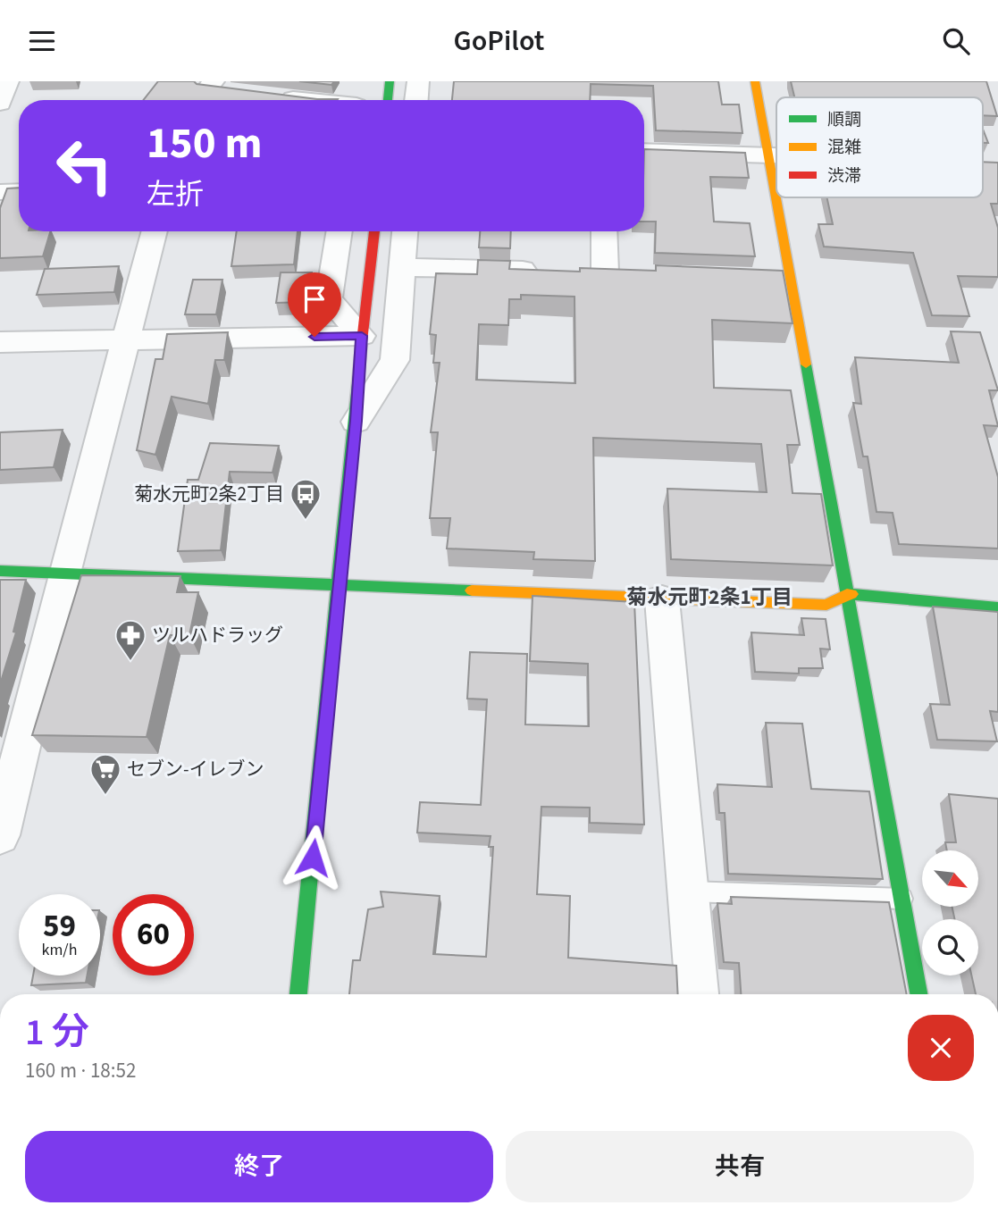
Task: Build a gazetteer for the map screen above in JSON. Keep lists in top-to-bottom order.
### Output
{
  "districts": ["菊水元町2条1丁目"],
  "places": {
    "bus stop": ["菊水元町2条2丁目"],
    "pharmacy": ["ツルハドラッグ"],
    "supermarket": ["セブン-イレブン"]
  },
  "legend": ["順調", "混雑", "渋滞"],
  "north": "bottom right",
  "page": {
    "header": "GoPilot",
    "turn": ["150 m", "左折"],
    "speed": "59 km/h",
    "limit": "60",
    "heading": ["1 分", "160 m · 18:52"],
    "buttons": ["終了", "共有"]
  }
}
